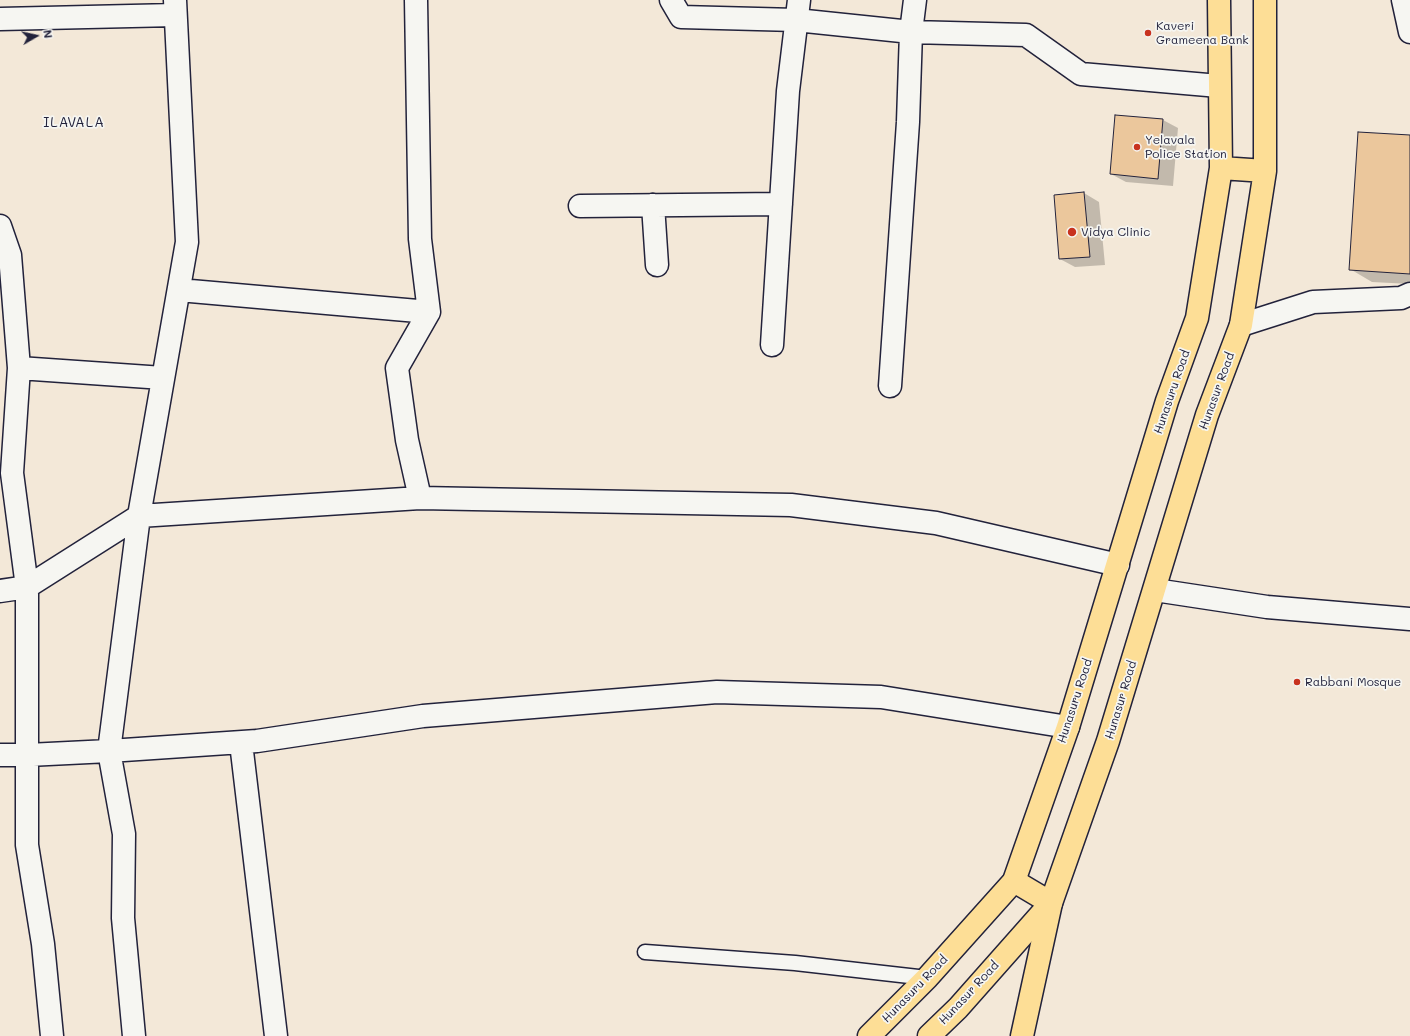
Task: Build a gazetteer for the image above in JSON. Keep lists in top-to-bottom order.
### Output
{
  "streets": {
    "main road": ["Hunasur Road", "Hunasuru Road"]
  },
  "districts": ["ILAVALA"],
  "places": [
    "Kaveri Grameena Bank",
    "Yelavala Police Station",
    "Vidya Clinic",
    "Rabbani Mosque"
  ],
  "north": "right"
}
